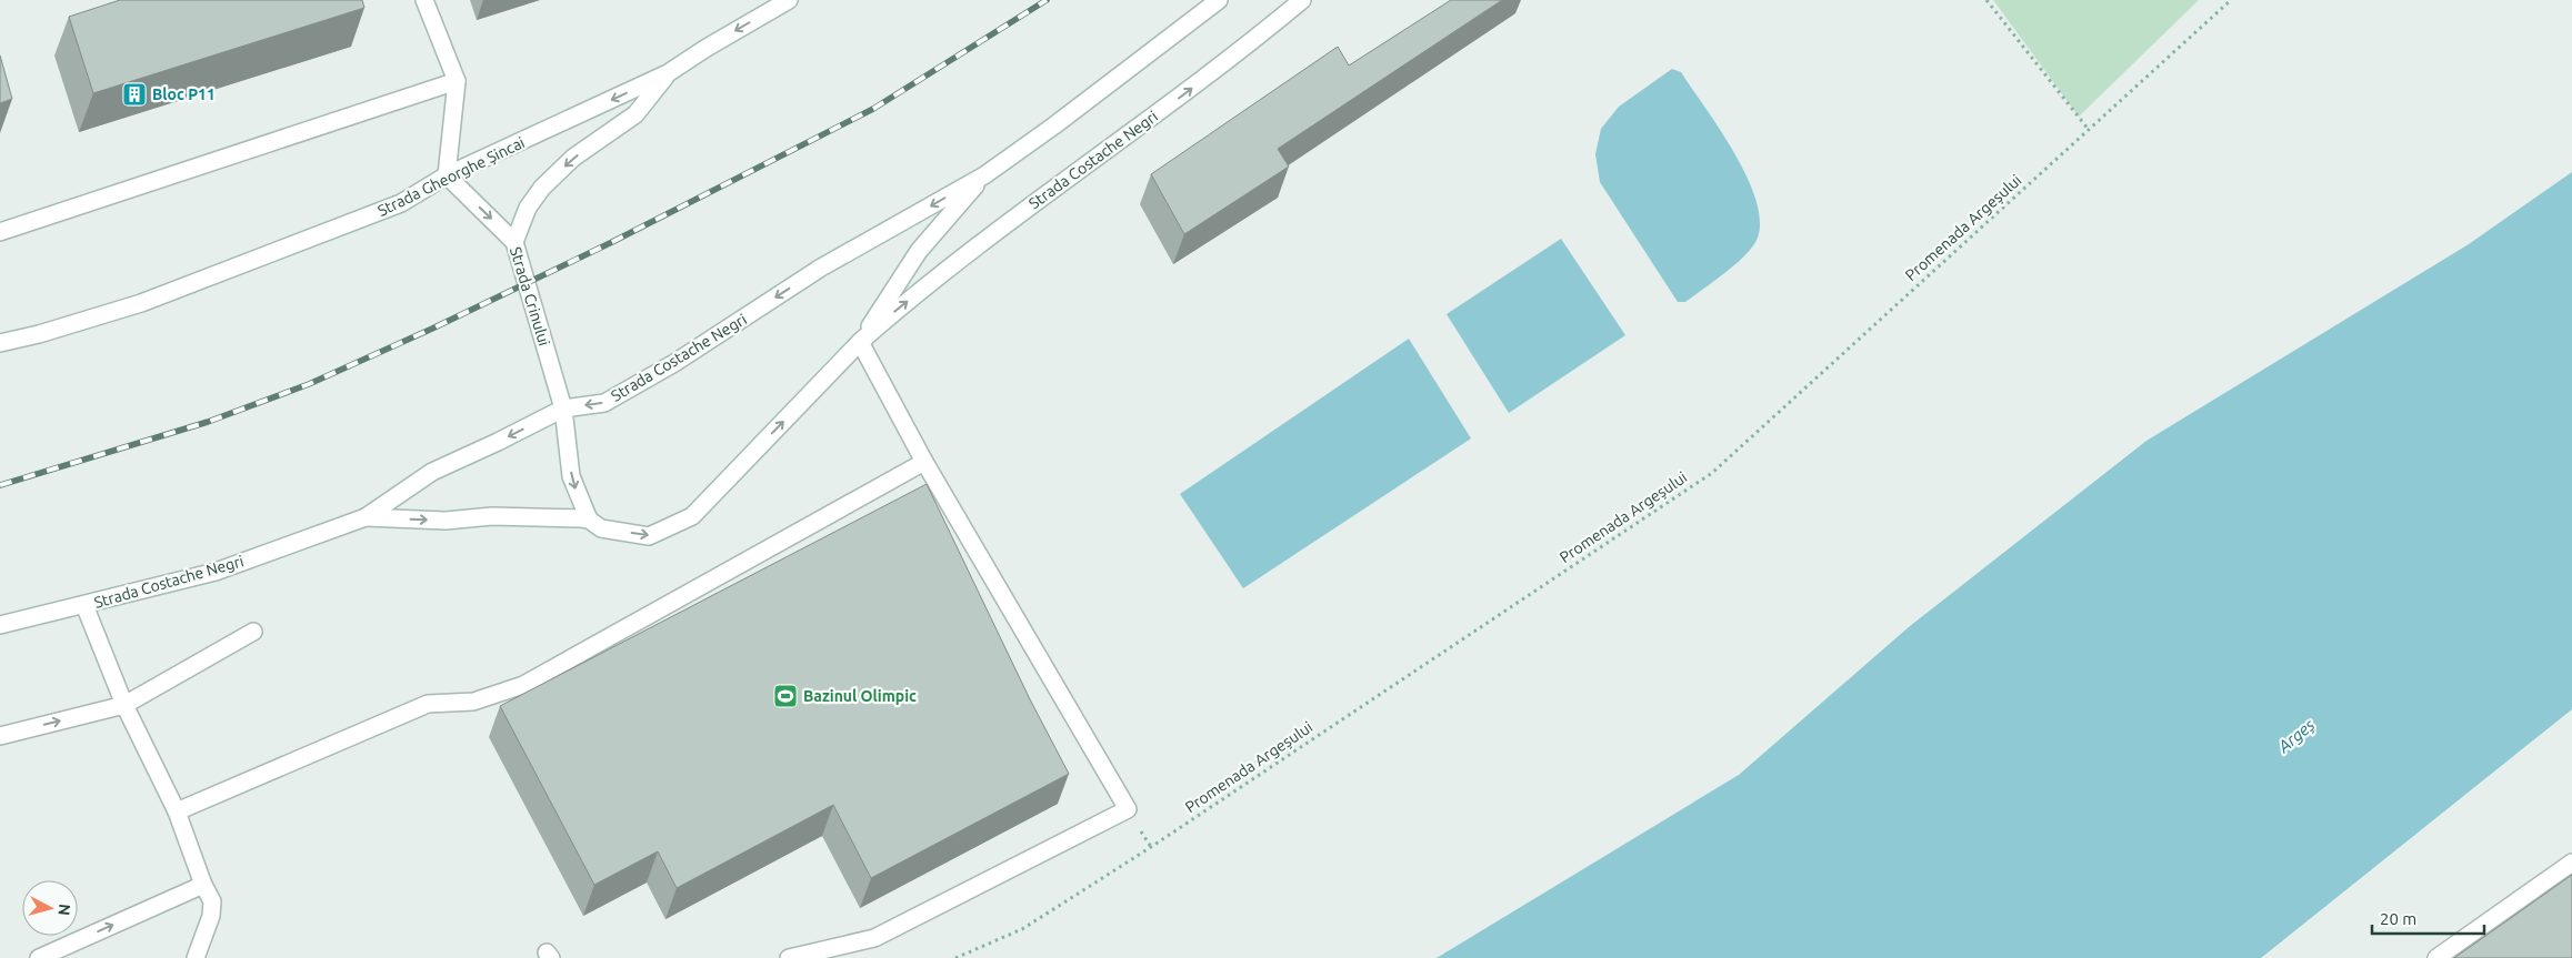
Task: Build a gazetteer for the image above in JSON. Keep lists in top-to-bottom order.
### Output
{
  "streets": {
    "main road": ["Strada Costache Negri", "Strada Gheorghe Șincai", "Strada Crinului"],
    "path": ["Promenada Argeșului"]
  },
  "crossings": [
    ["Strada Costache Negri", "Strada Crinului"],
    ["Strada Gheorghe Șincai", "Strada Crinului"]
  ],
  "one_way": ["Strada Crinului"],
  "water": ["Argeș"],
  "places": {
    "building": ["Bloc P11"],
    "sports": ["Bazinul Olimpic"]
  },
  "scale_bar": "20 m",
  "north": "right"
}
